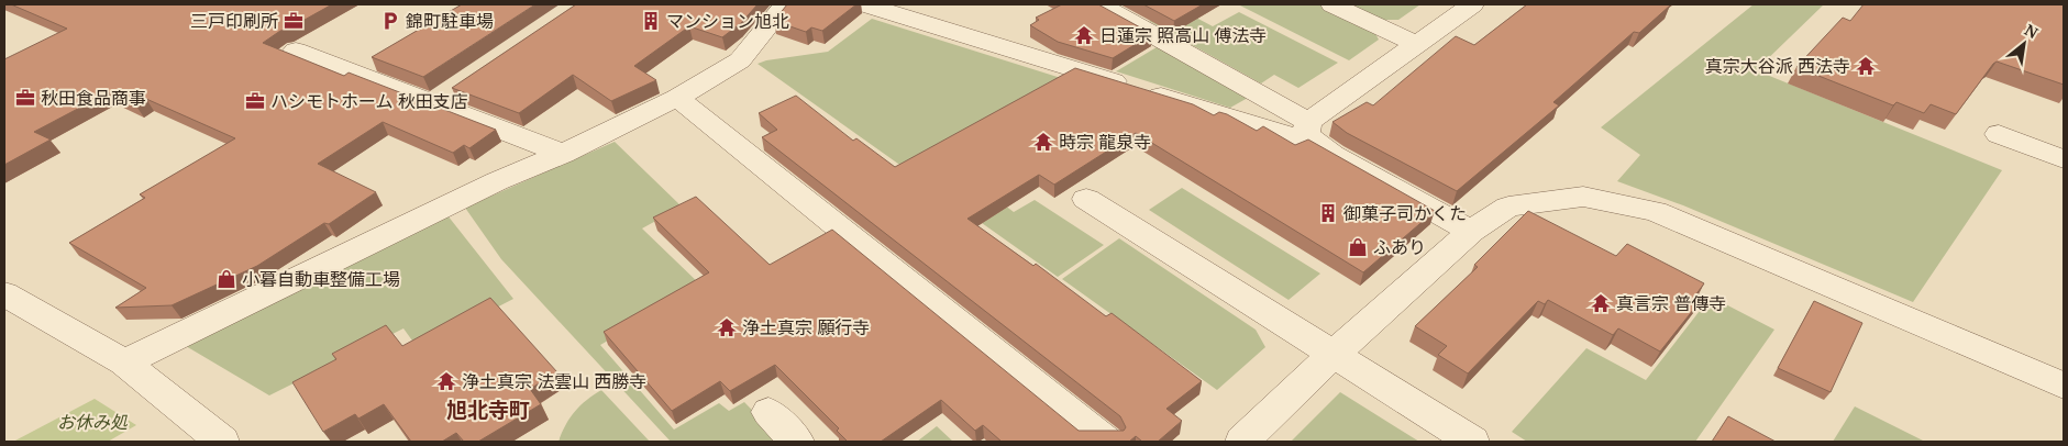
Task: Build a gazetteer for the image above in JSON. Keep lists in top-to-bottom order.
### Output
{
  "districts": ["旭北寺町"],
  "parks": ["お休み処"],
  "places": {
    "office": ["三戸印刷所", "秋田食品商事", "ハシモトホーム 秋田支店"],
    "parking": ["錦町駐車場"],
    "building": ["マンション旭北", "御菓子司かくた"],
    "temple": [
      "日蓮宗 照高山 傅法寺",
      "真宗大谷派 西法寺",
      "時宗 龍泉寺",
      "真言宗 普傳寺",
      "浄土真宗 願行寺",
      "浄土真宗 法雲山 西勝寺"
    ],
    "shop": ["ふあり", "小暮自動車整備工場"]
  },
  "north": "top right"
}
